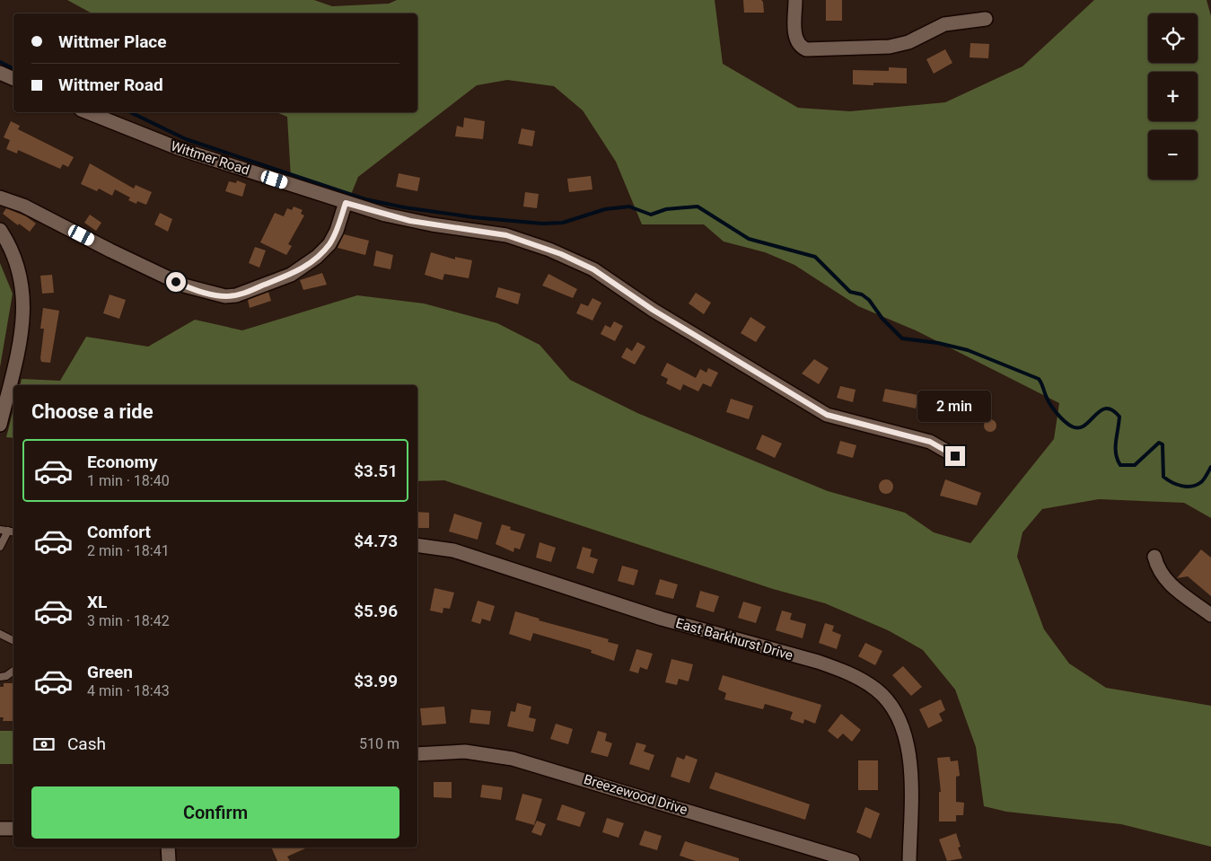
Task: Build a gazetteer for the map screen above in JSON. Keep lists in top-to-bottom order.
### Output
{
  "streets": {
    "street": ["Wittmer Road", "East Barkhurst Drive", "Breezewood Drive"]
  },
  "page": {
    "map_buttons": ["+", "−"],
    "banner": ["Wittmer Place", "Wittmer Road"],
    "heading": "Choose a ride",
    "bubble": "2 min",
    "list": [
      {
        "name": "Economy",
        "note": "1 min · 18:40",
        "value": "$3.51"
      },
      {
        "name": "Comfort",
        "note": "2 min · 18:41",
        "value": "$4.73"
      },
      {
        "name": "XL",
        "note": "3 min · 18:42",
        "value": "$5.96"
      },
      {
        "name": "Green",
        "note": "4 min · 18:43",
        "value": "$3.99"
      }
    ],
    "pay": ["Cash", "510 m"],
    "buttons": "Confirm"
  }
}
